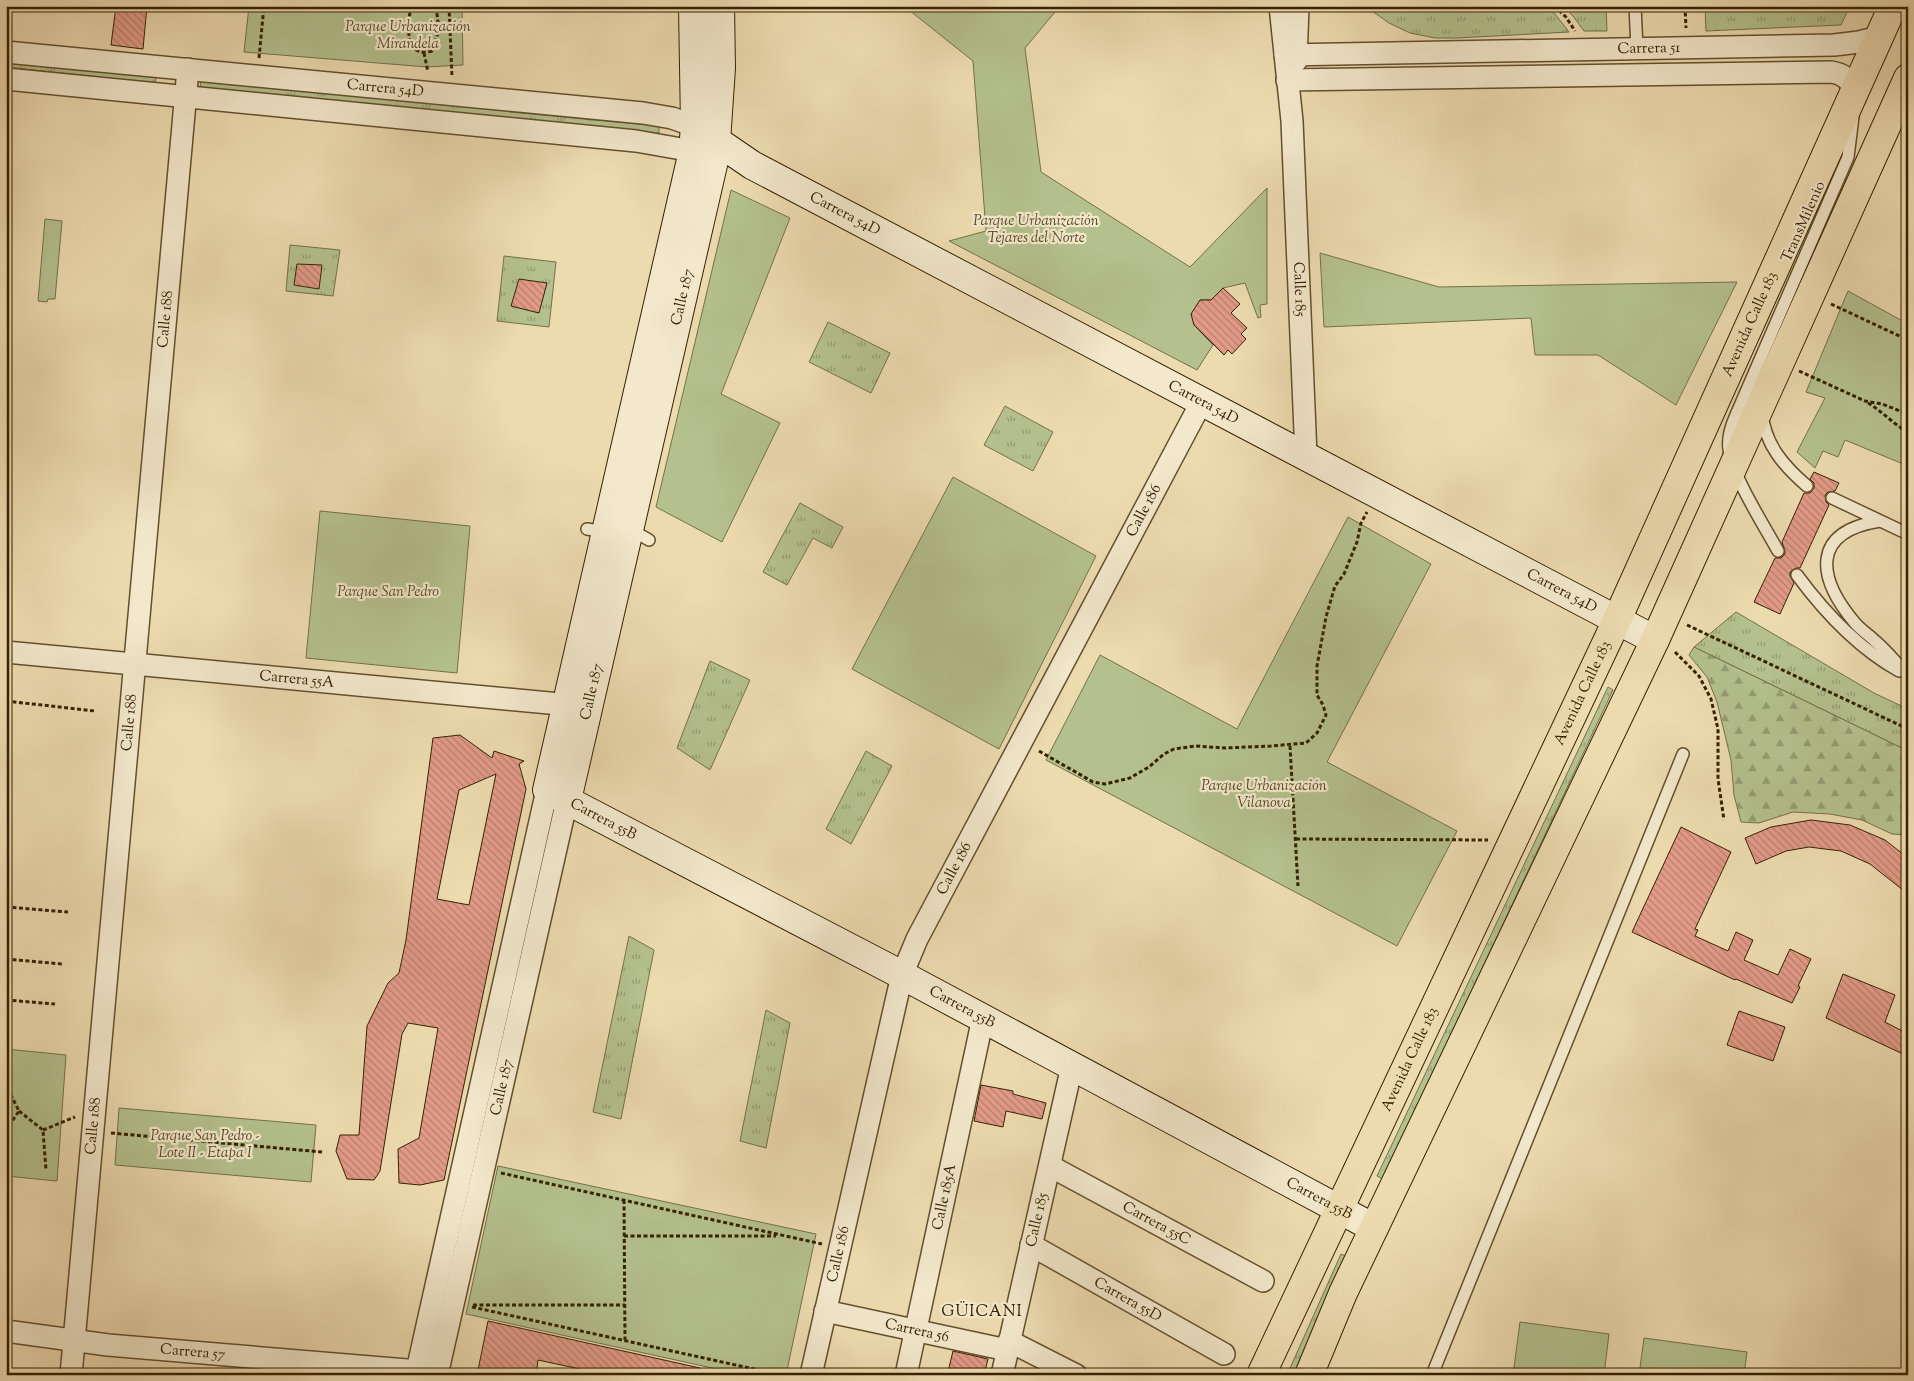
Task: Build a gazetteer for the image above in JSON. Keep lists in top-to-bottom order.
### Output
{
  "streets": {
    "main road": ["Avenida Calle 183"],
    "street": [
      "Carrera 51",
      "Carrera 54D",
      "Calle 185",
      "Calle 187",
      "Calle 188",
      "Calle 186",
      "Carrera 55A",
      "Carrera 55B",
      "Calle 185A",
      "Carrera 55C",
      "Carrera 55D",
      "Carrera 56",
      "Carrera 57"
    ],
    "lane": ["TransMilenio"]
  },
  "crossings": [
    ["Carrera 51", "TransMilenio"],
    ["Carrera 51", "Calle 185"],
    ["Carrera 51", "Avenida Calle 183"],
    ["Carrera 54D", "Calle 185"],
    ["Carrera 54D", "Calle 187"],
    ["Carrera 54D", "Calle 188"],
    ["Carrera 54D", "Avenida Calle 183"],
    ["Carrera 54D", "Calle 186"],
    ["TransMilenio", "Avenida Calle 183"],
    ["Calle 185", "Carrera 55B"],
    ["Calle 185", "Carrera 55C"],
    ["Calle 185", "Carrera 55D"],
    ["Calle 185", "Carrera 56"],
    ["Calle 187", "Carrera 55A"],
    ["Calle 187", "Carrera 55B"],
    ["Calle 187", "Carrera 57"],
    ["Calle 188", "Carrera 55A"],
    ["Calle 188", "Carrera 57"],
    ["Avenida Calle 183", "Carrera 55B"],
    ["Calle 186", "Carrera 55B"],
    ["Calle 186", "Carrera 56"],
    ["Carrera 55B", "Calle 185A"],
    ["Calle 185A", "Carrera 56"]
  ],
  "districts": ["GÜICANI"],
  "parks": [
    "Parque Urbanización Mirandela",
    "Parque Urbanización Tejares del Norte",
    "Parque San Pedro",
    "Parque Urbanización Vilanova",
    "Parque San Pedro - Lote II - Etapa I"
  ]
}
